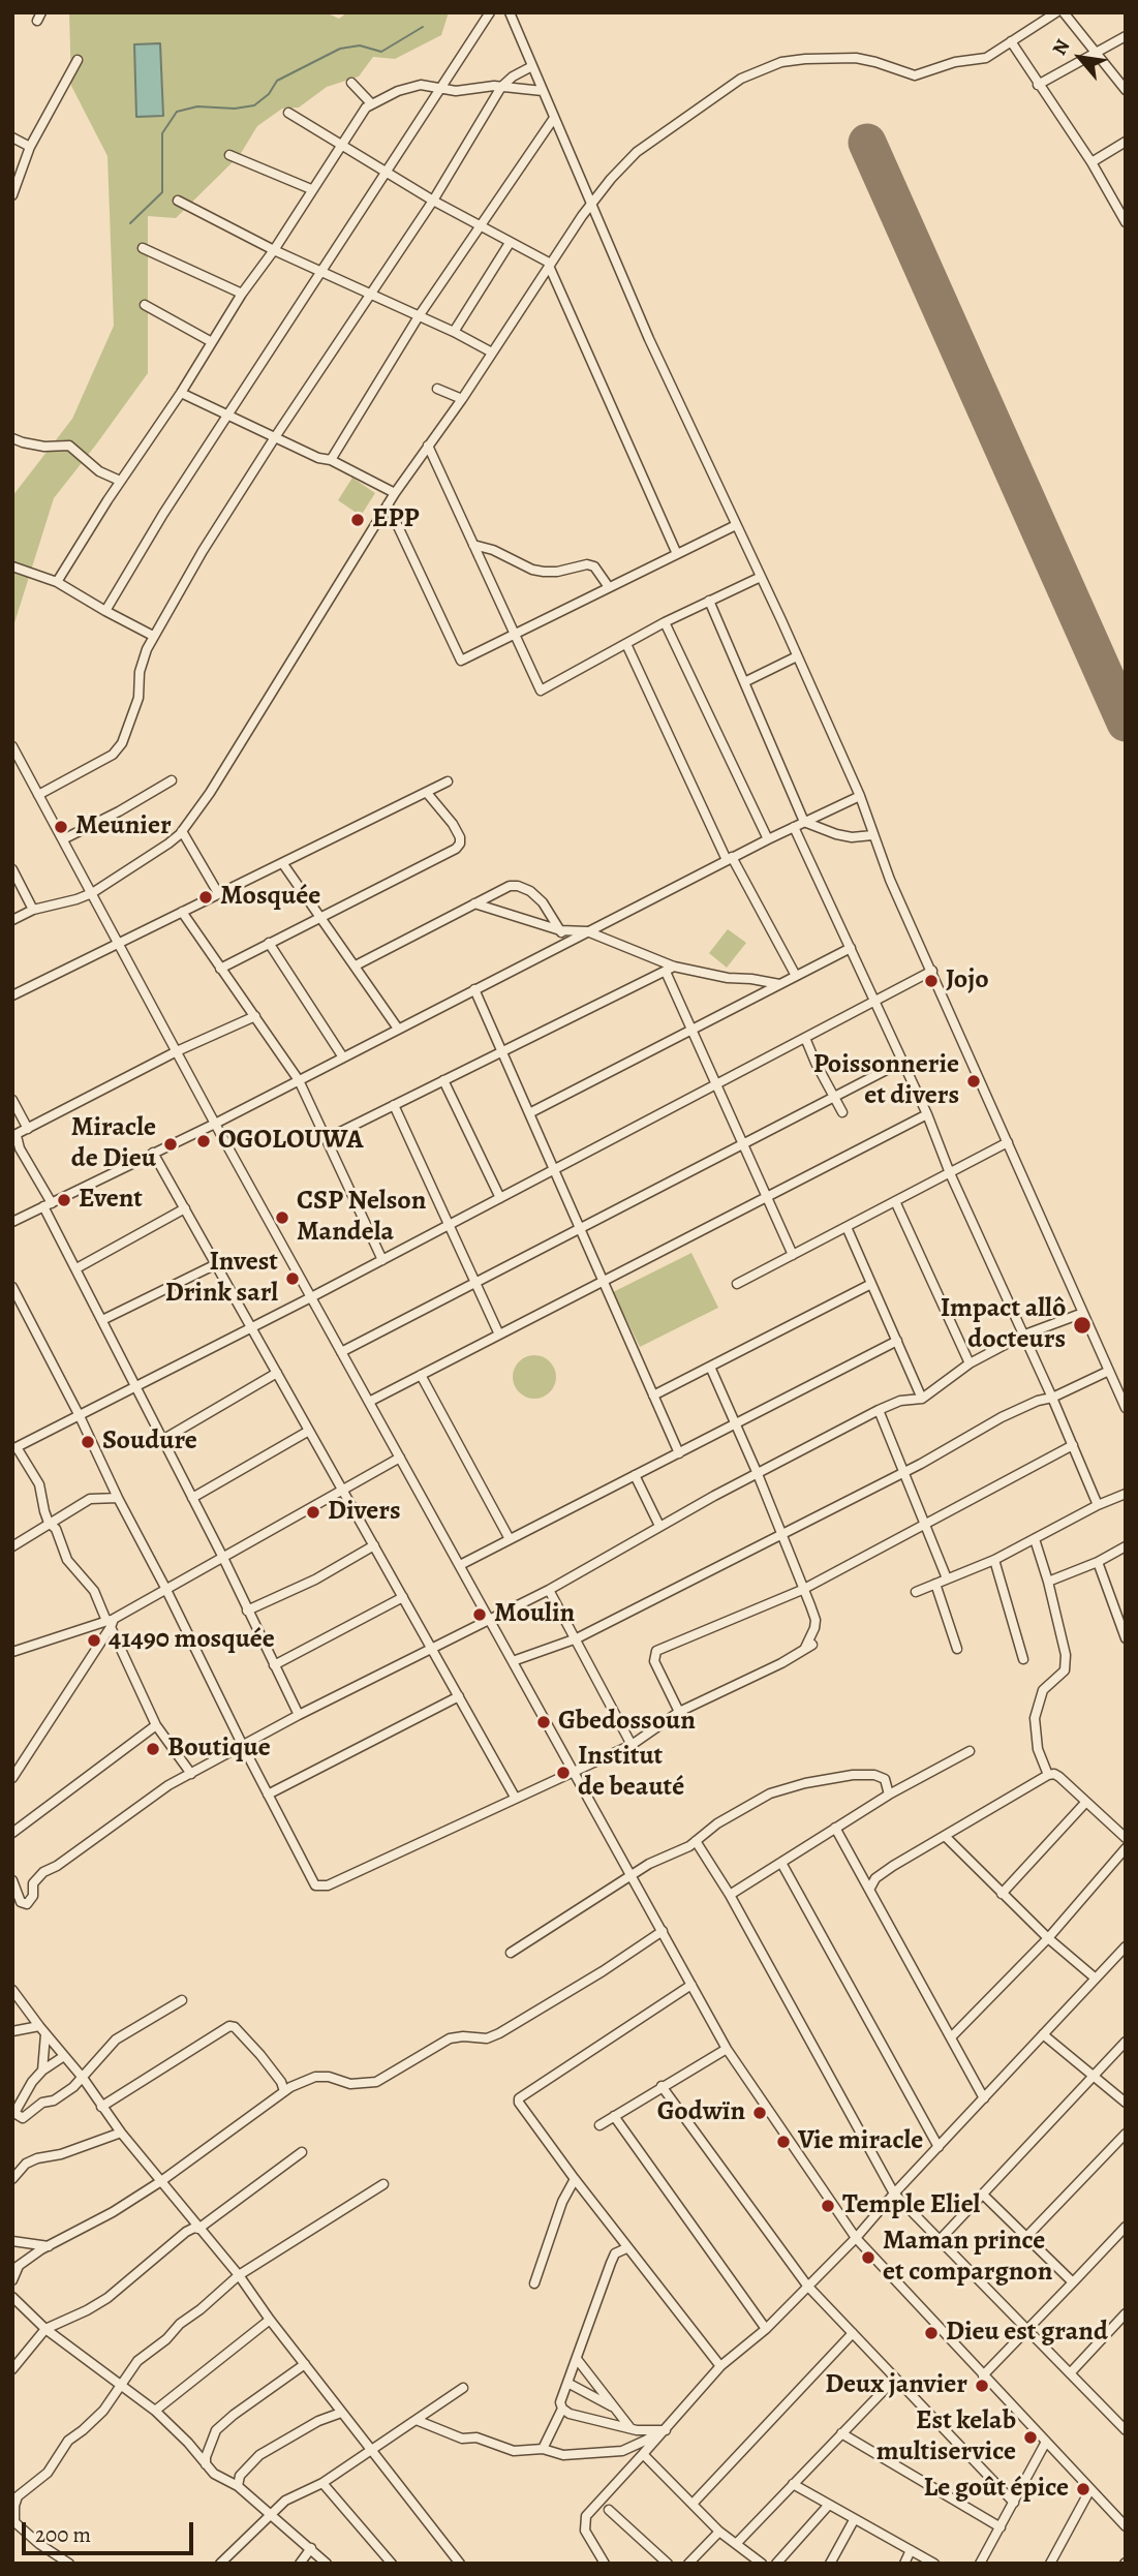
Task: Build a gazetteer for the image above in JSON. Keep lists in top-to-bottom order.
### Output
{
  "places": [
    "EPP",
    "Meunier",
    "Mosquée",
    "Jojo",
    "Poissonnerie et divers",
    "OGOLOUWA",
    "Miracle de Dieu",
    "Event",
    "CSP Nelson Mandela",
    "Invest Drink sarl",
    "Impact allô docteurs",
    "Soudure",
    "Divers",
    "Moulin",
    "41490 mosquée",
    "Gbedossoun",
    "Boutique",
    "Institut de beauté",
    "Godwïn",
    "Vie miracle",
    "Temple Eliel",
    "Maman prince et compargnon",
    "Dieu est grand",
    "Deux janvier",
    "Est kelab multiservice",
    "Le goût épice"
  ],
  "scale_bar": "200 m",
  "north": "top left"
}
